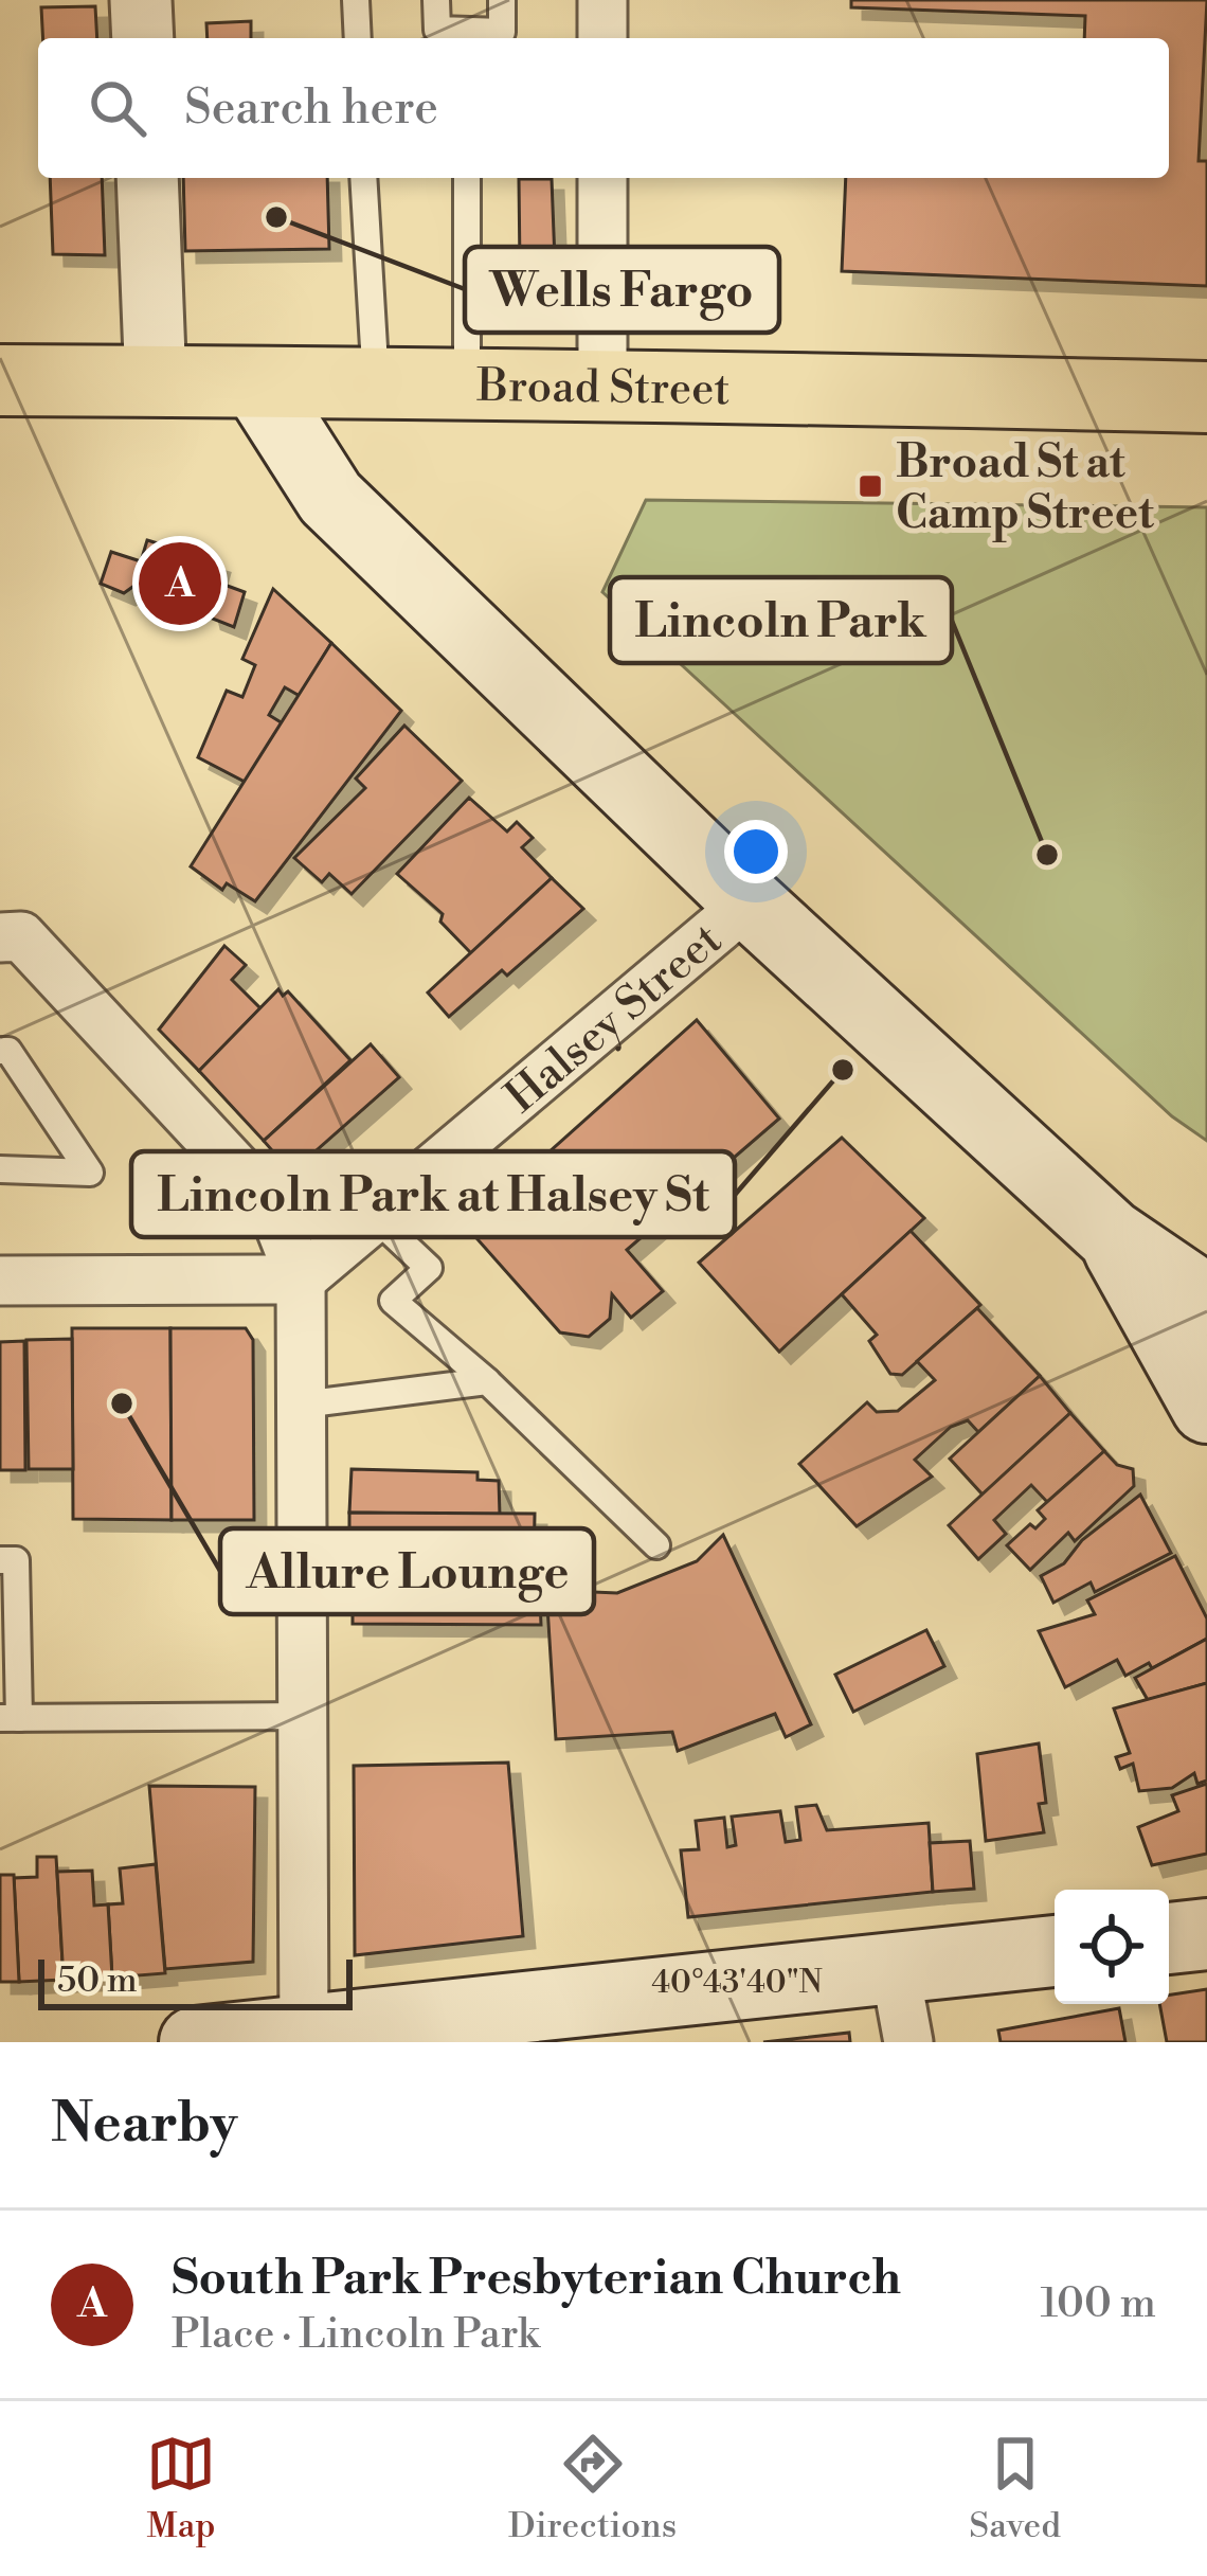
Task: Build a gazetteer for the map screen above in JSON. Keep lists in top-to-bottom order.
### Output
{
  "streets": {
    "main road": ["Broad Street"],
    "street": ["Halsey Street"]
  },
  "places": {
    "other": [
      "Wells Fargo",
      "Lincoln Park",
      "Lincoln Park at Halsey St",
      "Allure Lounge"
    ],
    "transit": ["Broad St at Camp Street"]
  },
  "scale_bar": "50 m",
  "page": {
    "search": "Search here",
    "pins": "A",
    "scale": "50 m",
    "heading": "Nearby",
    "list": [
      {
        "mark": "A",
        "name": "South Park Presbyterian Church",
        "note": "Place · Lincoln Park",
        "value": "100 m"
      }
    ],
    "nav": ["Map", "Directions", "Saved"]
  },
  "coordinates": ["40°43'40\"N"]
}
